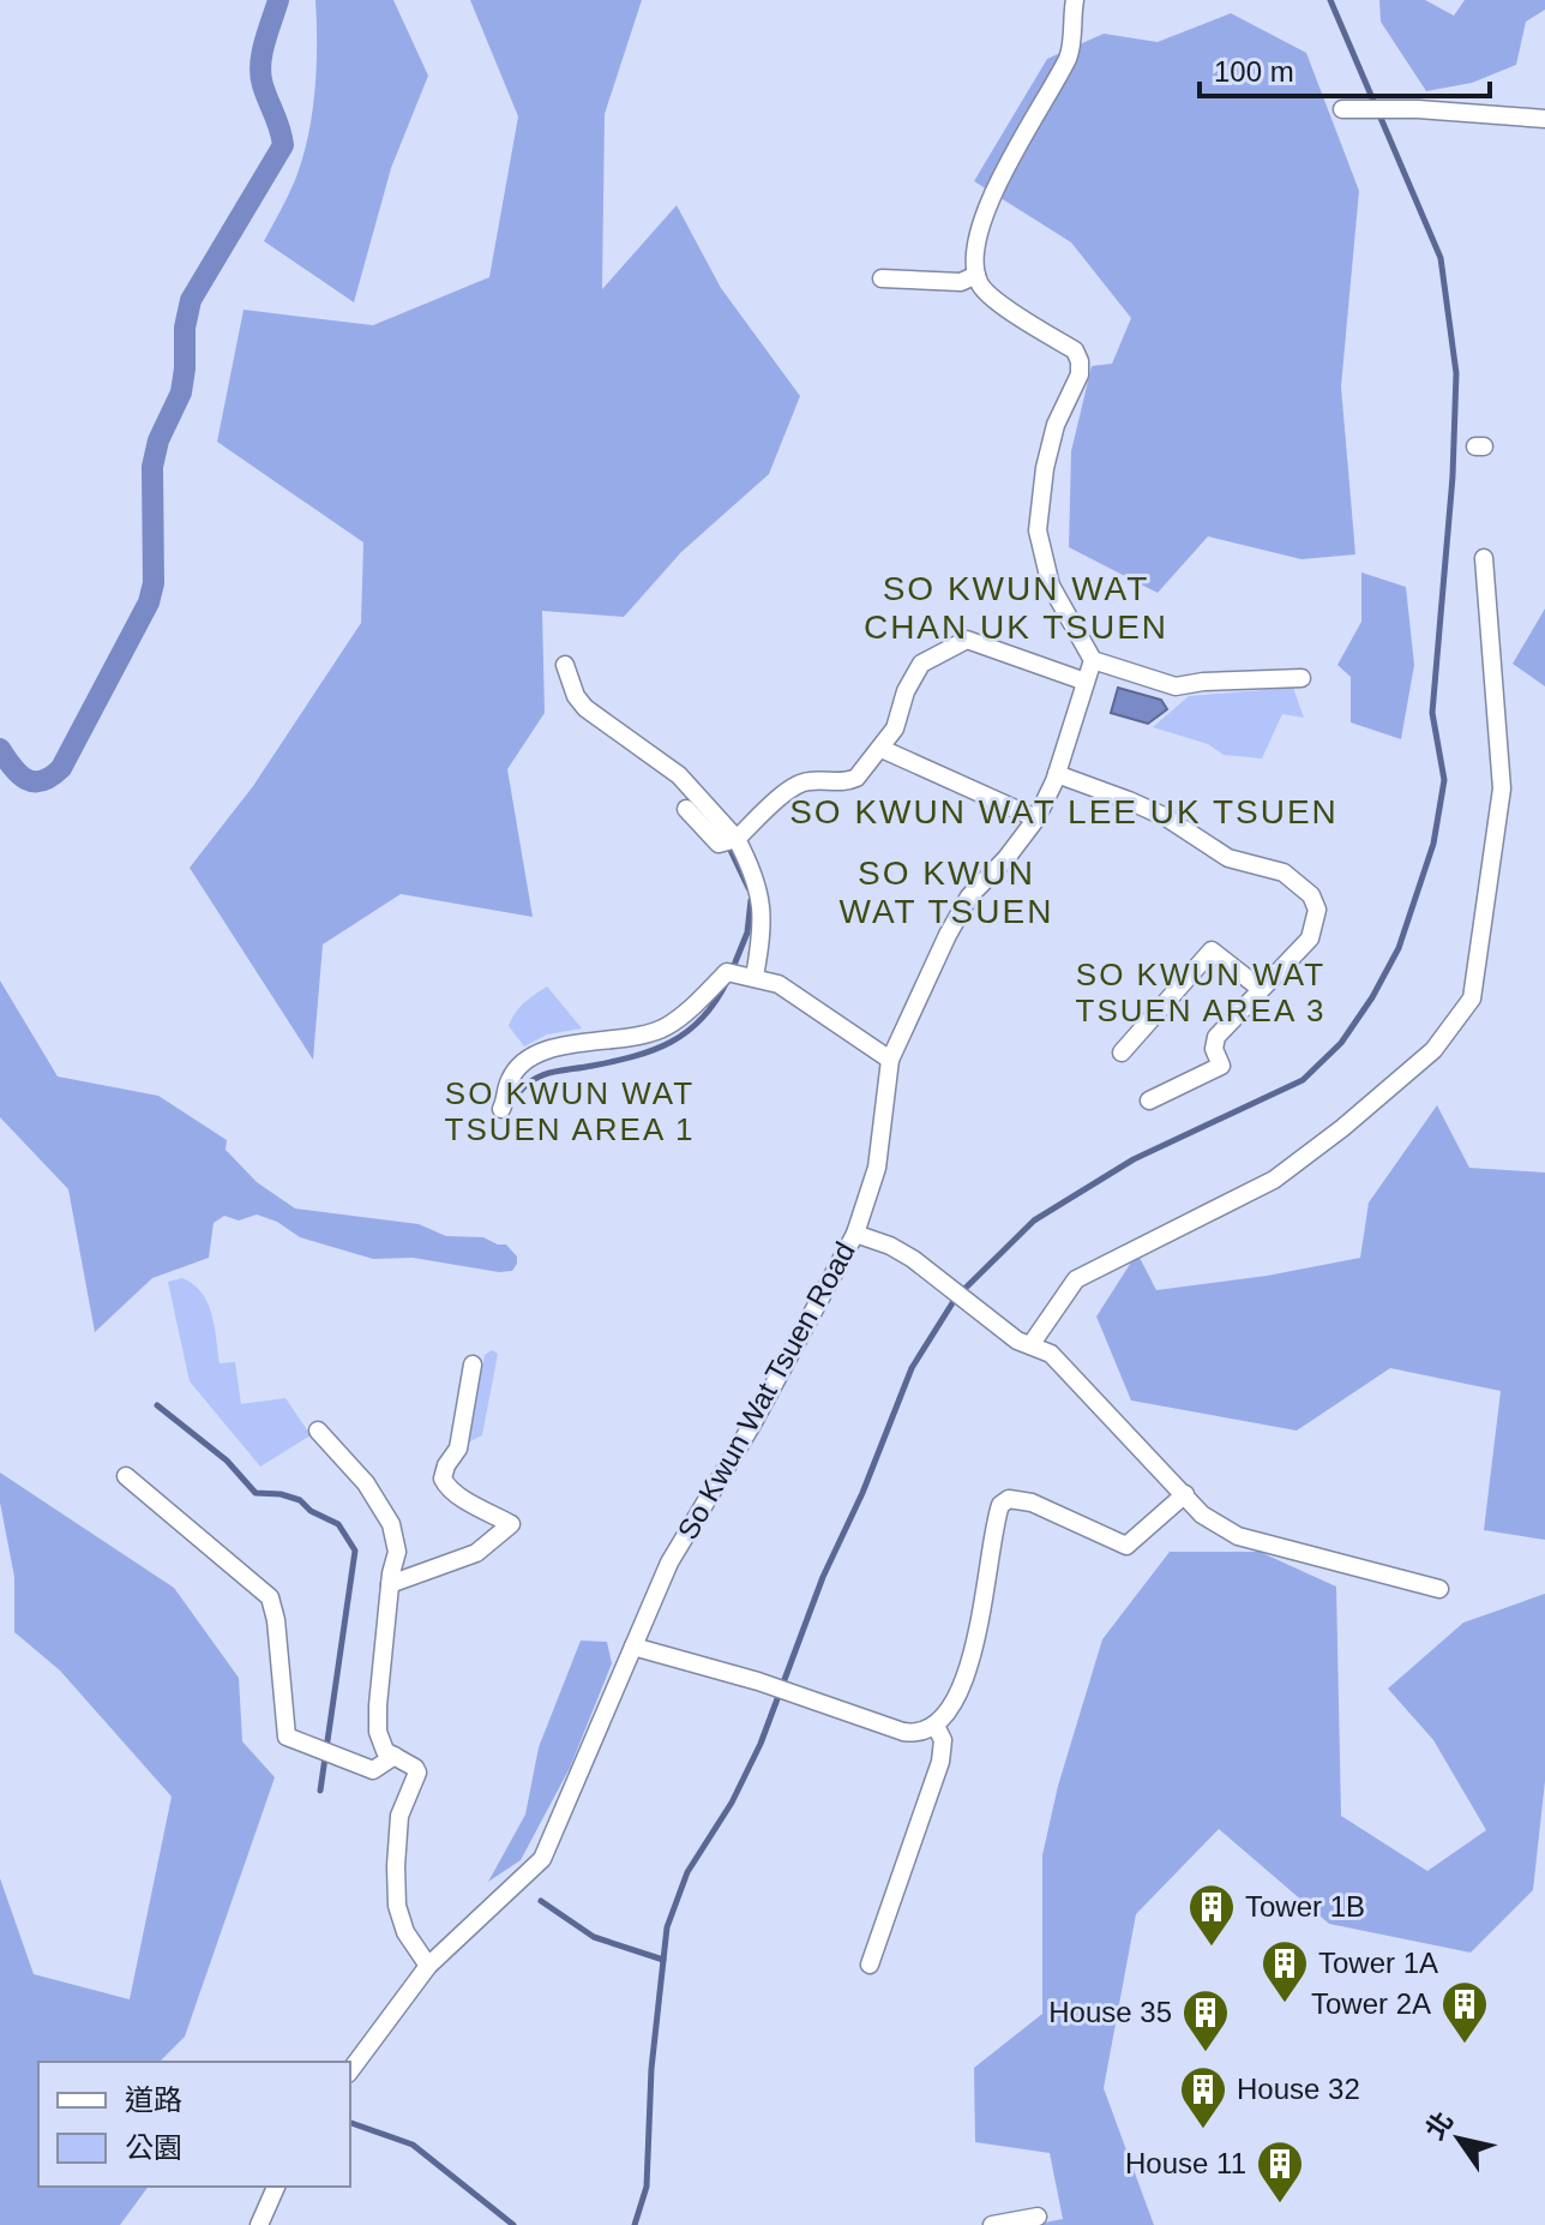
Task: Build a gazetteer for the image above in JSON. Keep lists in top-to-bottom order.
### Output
{
  "streets": {
    "street": ["So Kwun Wat Tsuen Road"]
  },
  "districts": [
    "SO KWUN WAT CHAN UK TSUEN",
    "SO KWUN WAT LEE UK TSUEN",
    "SO KWUN WAT TSUEN",
    "SO KWUN WAT TSUEN AREA 3",
    "SO KWUN WAT TSUEN AREA 1"
  ],
  "places": {
    "building": [
      "Tower 1B",
      "Tower 1A",
      "Tower 2A",
      "House 35",
      "House 32",
      "House 11"
    ]
  },
  "legend": ["道路", "公園"],
  "scale_bar": "100 m",
  "north": "top left"
}
